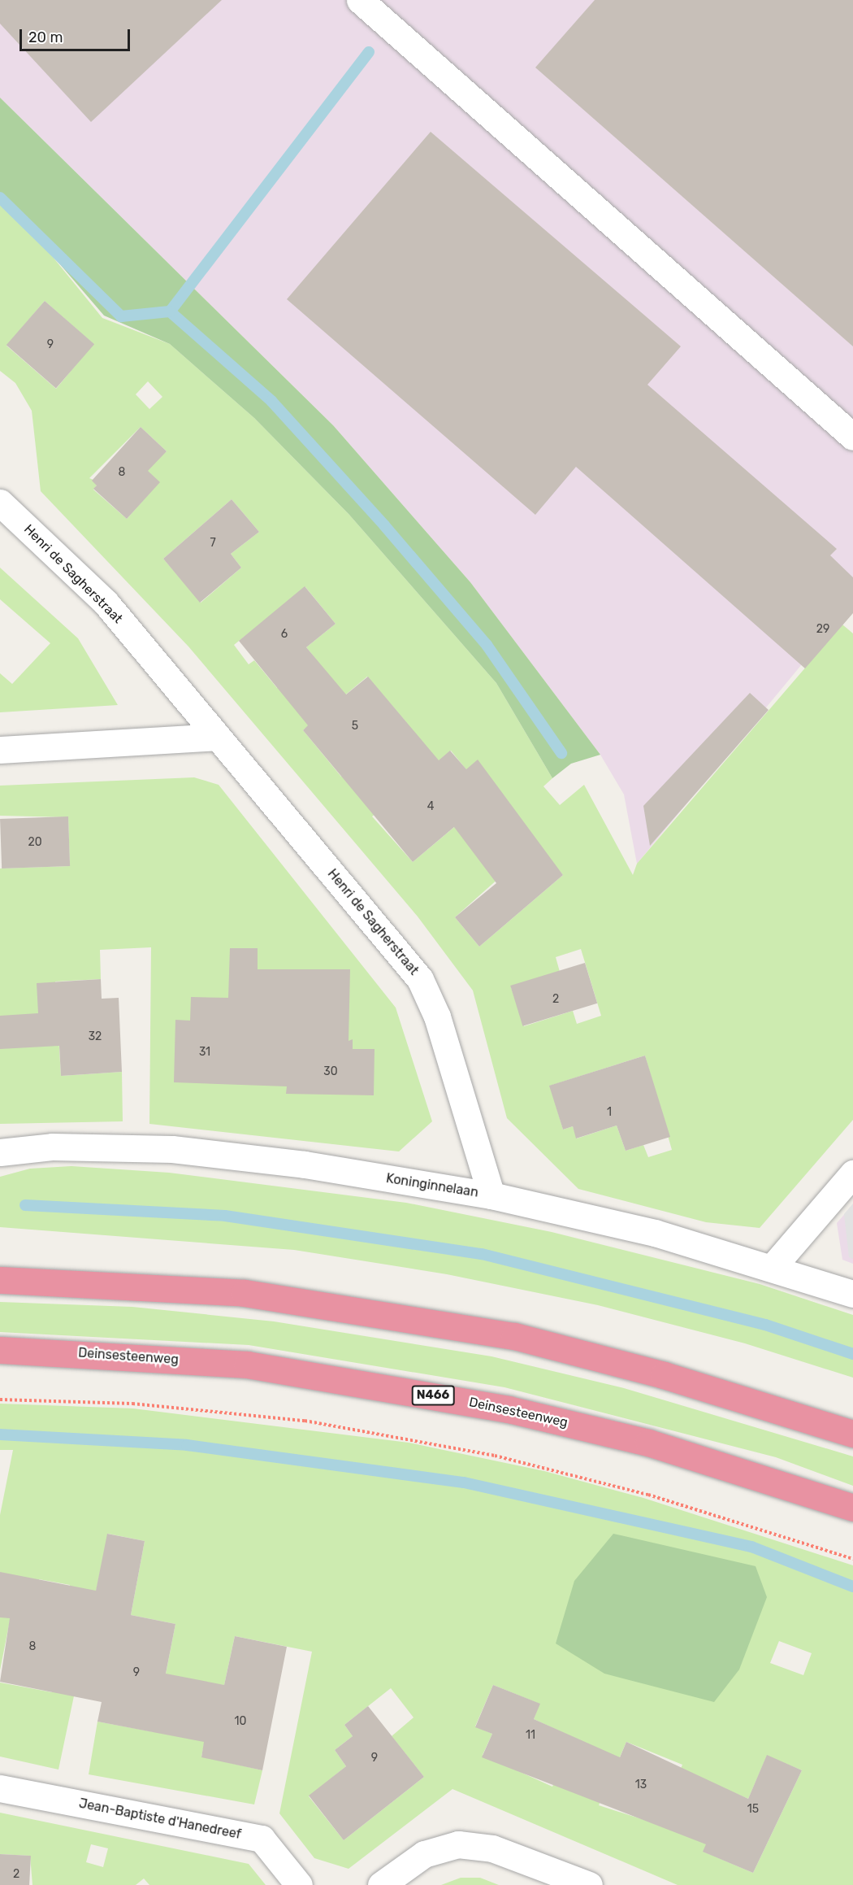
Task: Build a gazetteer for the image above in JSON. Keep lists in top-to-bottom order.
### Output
{
  "streets": {
    "highway": ["Deinsesteenweg", "N466"],
    "street": ["Henri de Sagherstraat", "Koninginnelaan", "Jean-Baptiste d'Hanedreef"]
  },
  "crossings": [
    ["Henri de Sagherstraat", "Koninginnelaan"]
  ],
  "house_numbers": [
    "9",
    "8",
    "7",
    "29",
    "6",
    "5",
    "4",
    "20",
    "2",
    "32",
    "31",
    "30",
    "1",
    "8",
    "9",
    "10",
    "11",
    "9",
    "13",
    "15",
    "2"
  ],
  "scale_bar": "20 m"
}
